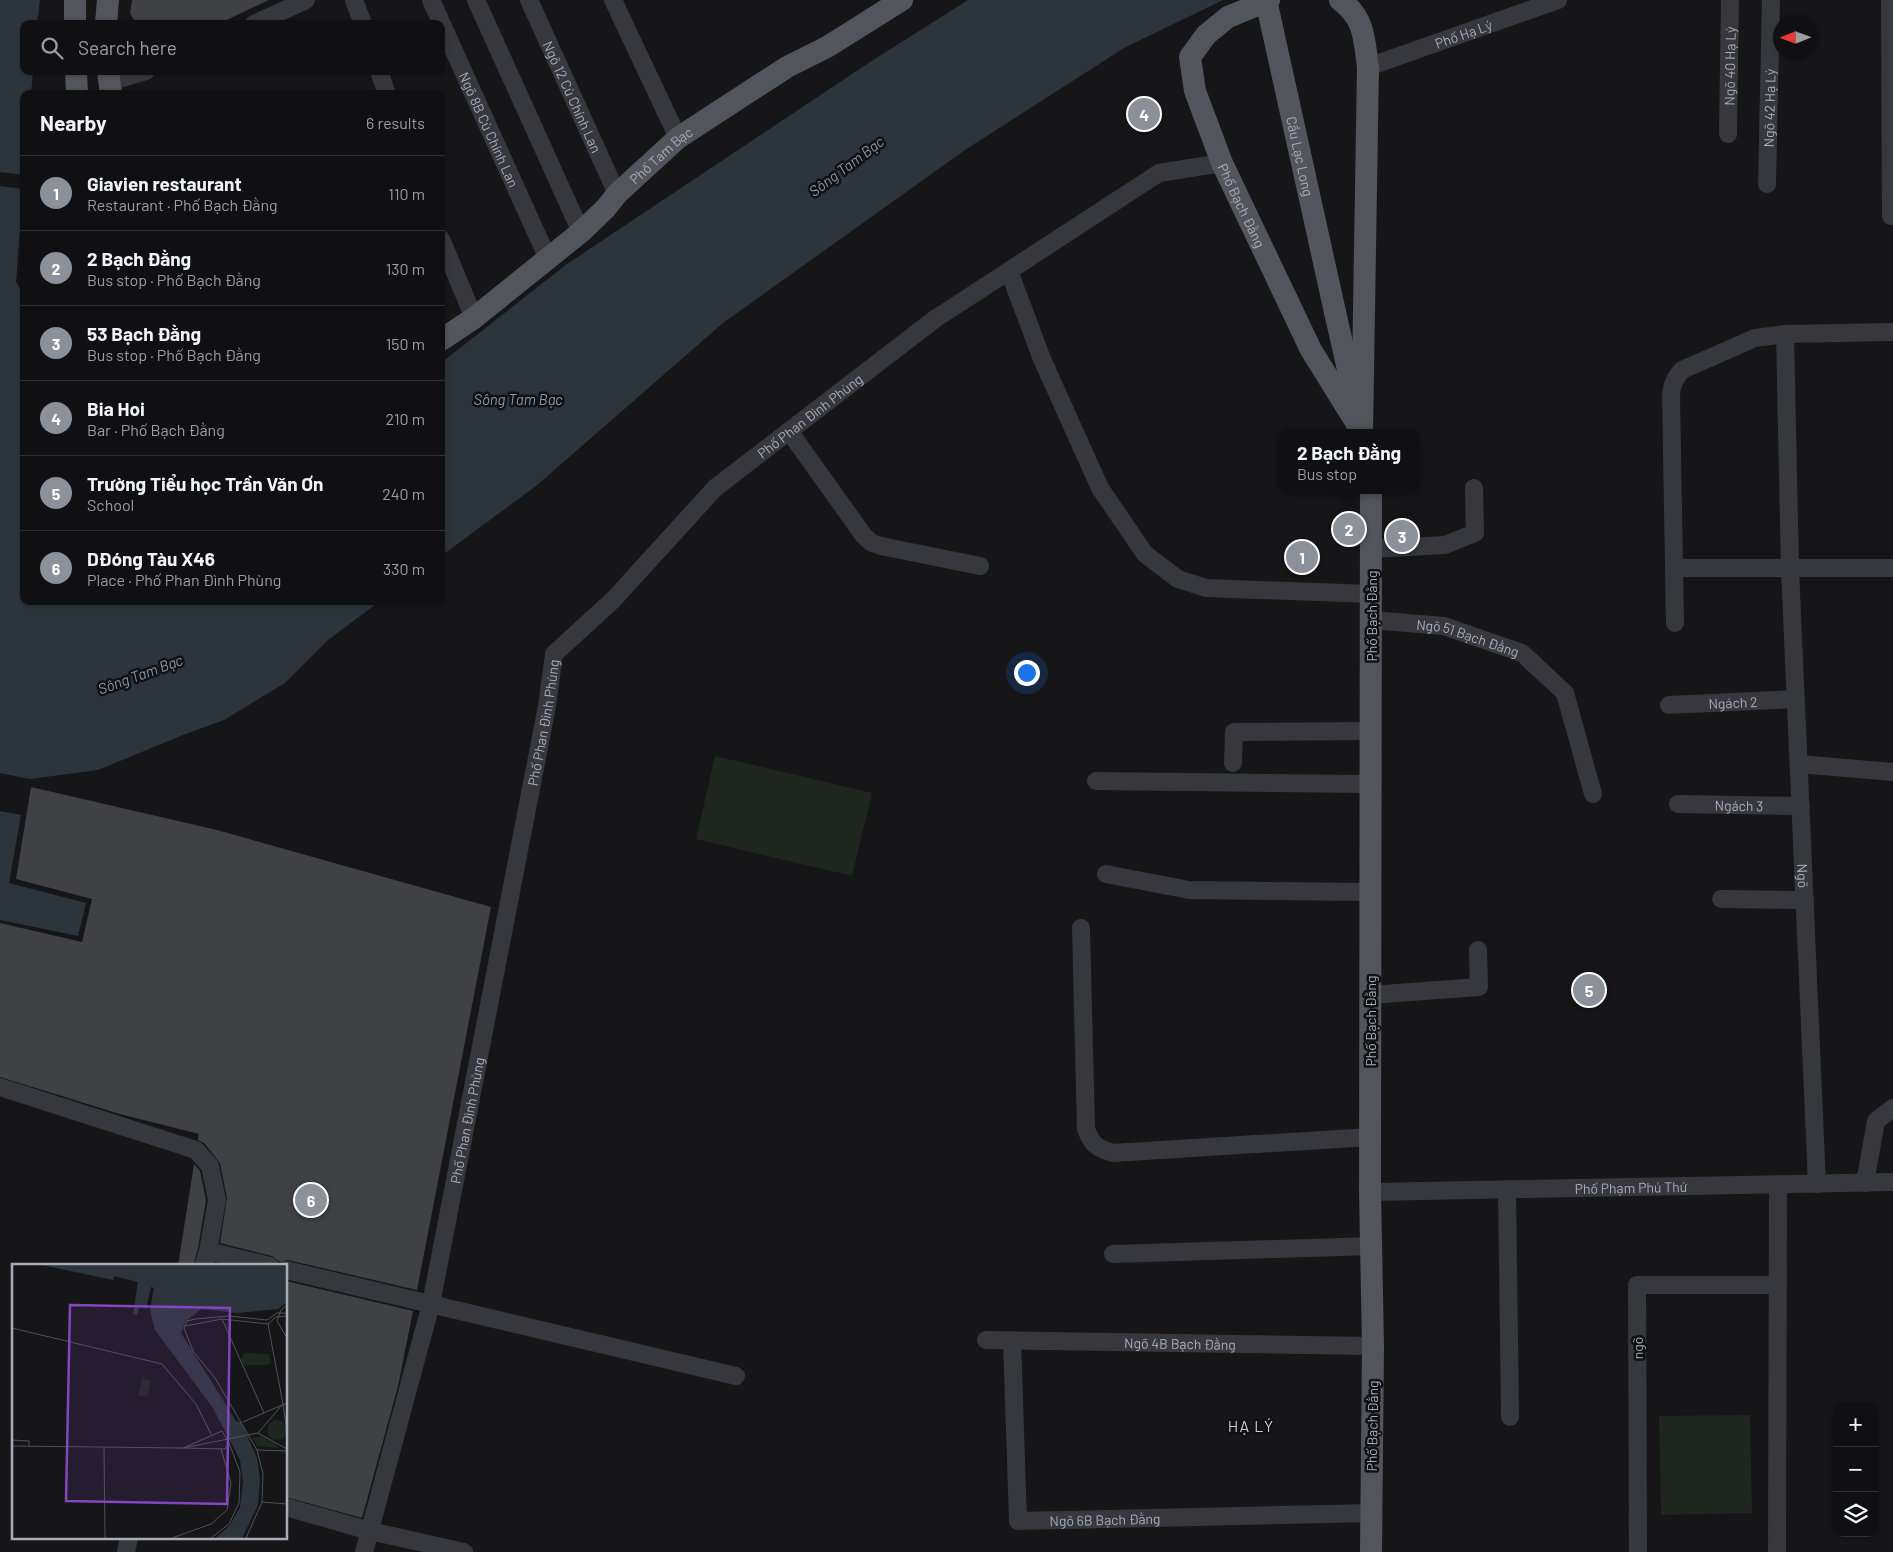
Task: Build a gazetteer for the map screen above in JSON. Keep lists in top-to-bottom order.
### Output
{
  "streets": {
    "main road": ["Phố Tam Bạc", "Cầu Lạc Long", "Phố Bạch Đằng"],
    "street": [
      "Phố Hạ Lý",
      "Ngõ 40 Hạ Lý",
      "Ngõ 12 Cù Chính Lan",
      "Ngõ 42 Hạ Lý",
      "Ngõ 8B Cù Chính Lan",
      "Phố Phan Đình Phùng",
      "Ngõ 51 Bạch Đằng",
      "Ngách 2",
      "Ngách 3",
      "Ngõ",
      "Phố Phạm Phú Thứ",
      "Ngõ 4B Bạch Đằng",
      "ngõ",
      "Ngõ 6B Bạch Đằng"
    ]
  },
  "crossings": [
    ["Ngõ 12 Cù Chính Lan", "Phố Tam Bạc"],
    ["Ngõ 8B Cù Chính Lan", "Phố Tam Bạc"],
    ["Cầu Lạc Long", "Phố Bạch Đằng"],
    ["Phố Bạch Đằng", "Phố Phan Đình Phùng"],
    ["Phố Bạch Đằng", "Ngõ 51 Bạch Đằng"],
    ["Phố Bạch Đằng", "Phố Phạm Phú Thứ"],
    ["Phố Bạch Đằng", "Ngõ 4B Bạch Đằng"],
    ["Phố Bạch Đằng", "Ngõ 6B Bạch Đằng"],
    ["Ngách 2", "Ngõ"],
    ["Ngách 3", "Ngõ"],
    ["Ngõ", "Phố Phạm Phú Thứ"],
    ["Ngõ 4B Bạch Đằng", "Ngõ 6B Bạch Đằng"]
  ],
  "districts": ["HẠ LÝ"],
  "water": ["Sông Tam Bạc"],
  "north": "left",
  "page": {
    "search": "Search here",
    "heading": ["Nearby", "6 results"],
    "pins": [
      "4",
      "2",
      "3",
      "1",
      "5",
      "6"
    ],
    "list": [
      {
        "mark": "1",
        "name": "Giavien restaurant",
        "note": "Restaurant · Phố Bạch Đằng",
        "value": "110 m"
      },
      {
        "mark": "2",
        "name": "2 Bạch Đằng",
        "note": "Bus stop · Phố Bạch Đằng",
        "value": "130 m"
      },
      {
        "mark": "3",
        "name": "53 Bạch Đằng",
        "note": "Bus stop · Phố Bạch Đằng",
        "value": "150 m"
      },
      {
        "mark": "4",
        "name": "Bia Hoi",
        "note": "Bar · Phố Bạch Đằng",
        "value": "210 m"
      },
      {
        "mark": "5",
        "name": "Trường Tiểu học Trần Văn Ơn",
        "note": "School",
        "value": "240 m"
      },
      {
        "mark": "6",
        "name": "DĐóng Tàu X46",
        "note": "Place · Phố Phan Đình Phùng",
        "value": "330 m"
      }
    ],
    "popup": ["2 Bạch Đằng", "Bus stop"],
    "map_buttons": ["+", "−"]
  }
}
